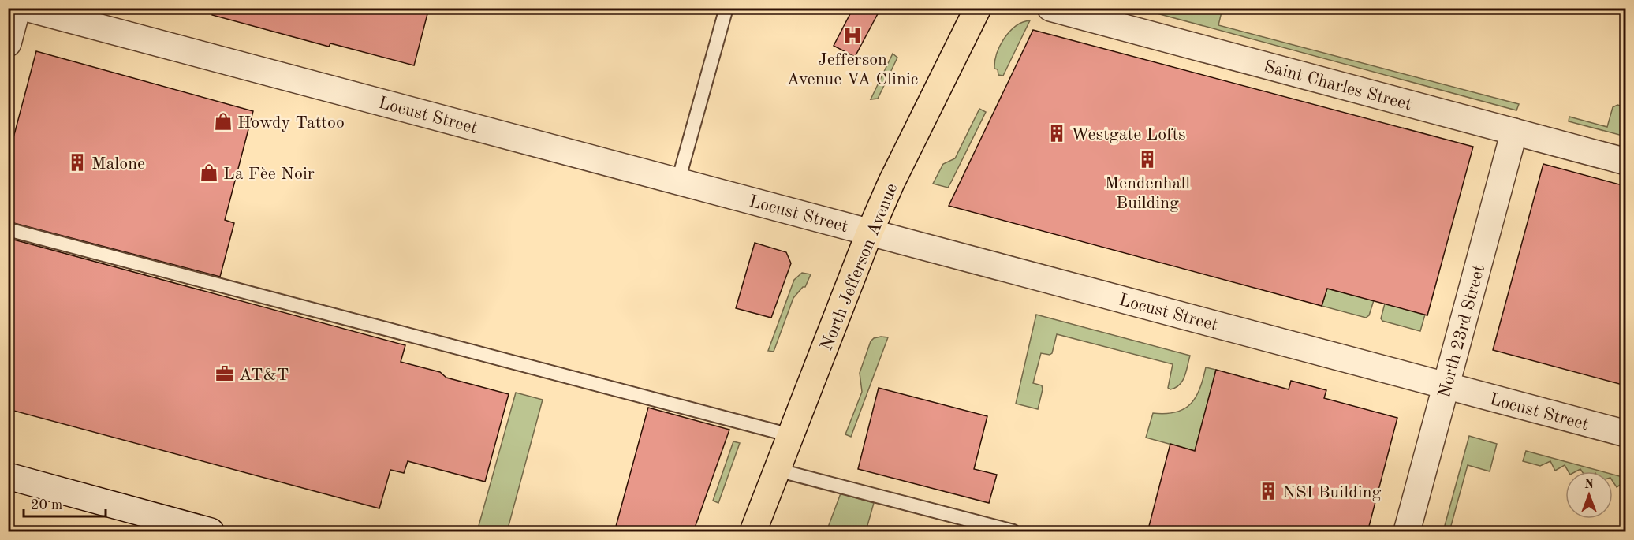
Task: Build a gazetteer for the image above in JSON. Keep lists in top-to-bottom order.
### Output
{
  "streets": {
    "main road": ["North Jefferson Avenue"],
    "street": ["Saint Charles Street", "Locust Street", "North 23rd Street"]
  },
  "crossings": [
    ["Saint Charles Street", "North 23rd Street"],
    ["Locust Street", "North Jefferson Avenue"],
    ["Locust Street", "North 23rd Street"]
  ],
  "places": {
    "hospital": ["Jefferson Avenue VA Clinic"],
    "shop": ["Howdy Tattoo", "La Fèe Noir"],
    "building": [
      "Westgate Lofts",
      "Mendenhall Building",
      "Malone",
      "NSI Building"
    ],
    "office": ["AT&T"]
  },
  "scale_bar": "20 m",
  "north": "top"
}
